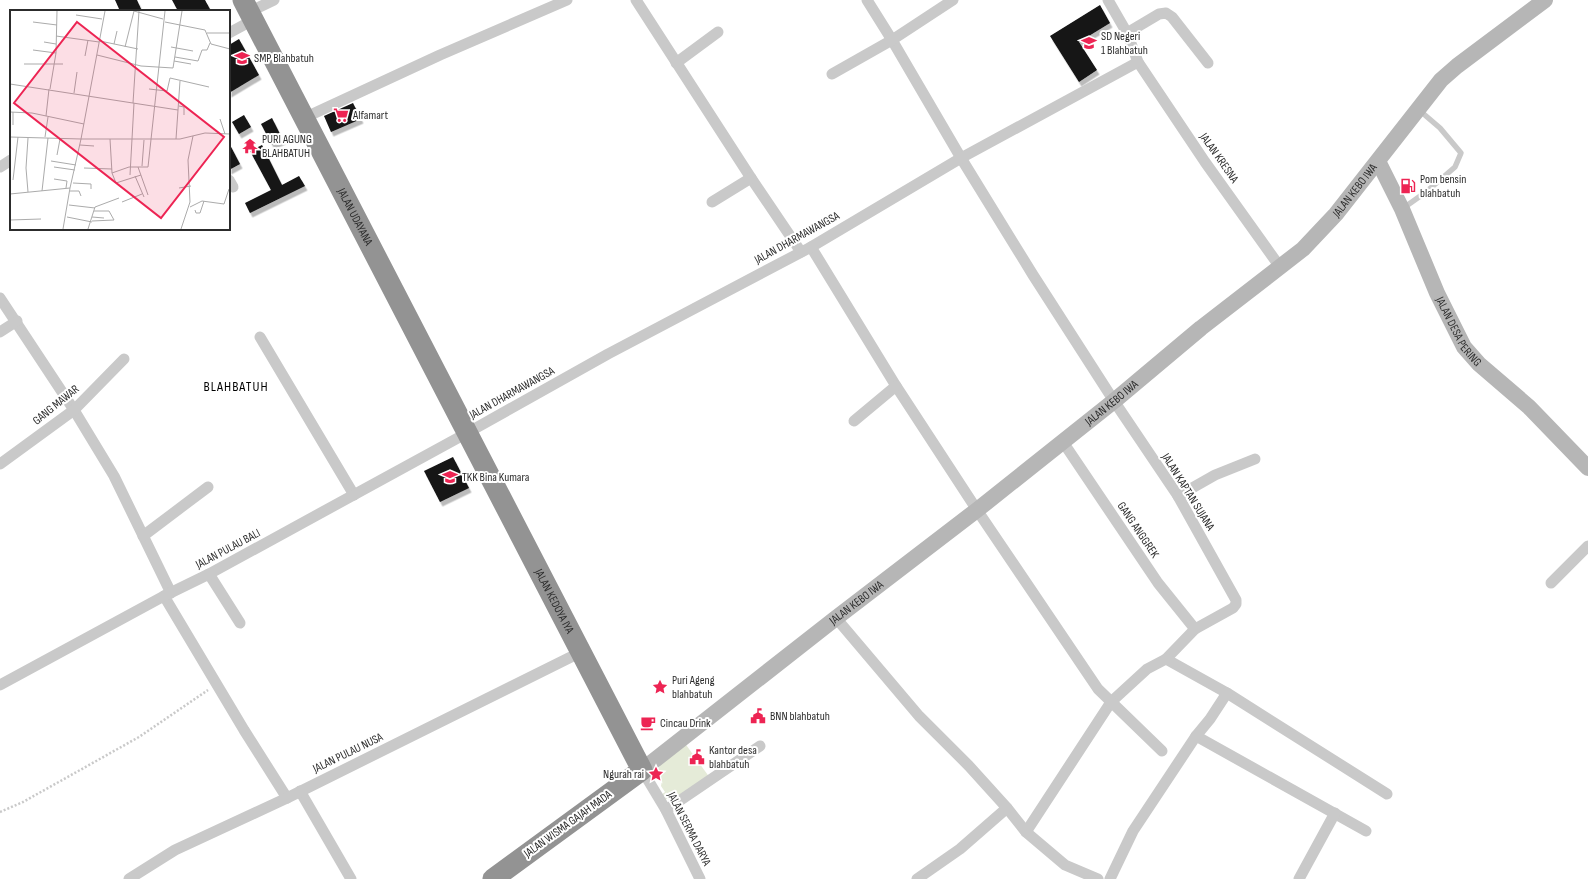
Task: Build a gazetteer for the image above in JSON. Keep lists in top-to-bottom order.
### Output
{
  "streets": {
    "highway": ["JALAN UDAYANA", "JALAN KEDOYA IYA", "JALAN WISMA GAJAH MADA"],
    "main road": ["JALAN KEBO IWA", "JALAN DESA PERING"],
    "street": [
      "JALAN KRESNA",
      "JALAN DHARMAWANGSA",
      "GANG MAWAR",
      "JALAN KAPTAN SUJANA",
      "GANG ANGGREK",
      "JALAN PULAU BALI",
      "JALAN PULAU NUSA",
      "JALAN SERMA DARYA"
    ]
  },
  "crossings": [
    ["JALAN KRESNA", "JALAN KEBO IWA"],
    ["JALAN KRESNA", "JALAN DHARMAWANGSA"],
    ["JALAN KEBO IWA", "JALAN DESA PERING"],
    ["JALAN KEBO IWA", "JALAN KAPTAN SUJANA"],
    ["JALAN KEBO IWA", "GANG ANGGREK"],
    ["JALAN KEBO IWA", "JALAN KEDOYA IYA"],
    ["JALAN KEBO IWA", "JALAN WISMA GAJAH MADA"],
    ["JALAN KEBO IWA", "JALAN SERMA DARYA"],
    ["JALAN UDAYANA", "JALAN DHARMAWANGSA"],
    ["JALAN UDAYANA", "JALAN PULAU BALI"],
    ["JALAN UDAYANA", "JALAN KEDOYA IYA"],
    ["JALAN DHARMAWANGSA", "JALAN KAPTAN SUJANA"],
    ["JALAN DHARMAWANGSA", "JALAN PULAU BALI"],
    ["JALAN DHARMAWANGSA", "JALAN KEDOYA IYA"],
    ["JALAN KAPTAN SUJANA", "GANG ANGGREK"],
    ["JALAN PULAU BALI", "JALAN KEDOYA IYA"],
    ["JALAN KEDOYA IYA", "JALAN PULAU NUSA"],
    ["JALAN KEDOYA IYA", "JALAN WISMA GAJAH MADA"],
    ["JALAN KEDOYA IYA", "JALAN SERMA DARYA"],
    ["JALAN WISMA GAJAH MADA", "JALAN SERMA DARYA"]
  ],
  "districts": ["BLAHBATUH"],
  "places": {
    "school or university": ["SD Negeri 1 Blahbatuh", "SMP Blahbatuh", "TKK Bina Kumara"],
    "supermarket": ["Alfamart"],
    "temple": ["PURI AGUNG BLAHBATUH"],
    "fuel station": ["Pom bensin blahbatuh"],
    "place": ["Puri Ageng blahbatuh", "Ngurah rai"],
    "public building": ["BNN blahbatuh", "Kantor desa blahbatuh"],
    "cafe": ["Cincau Drink"]
  }
}
